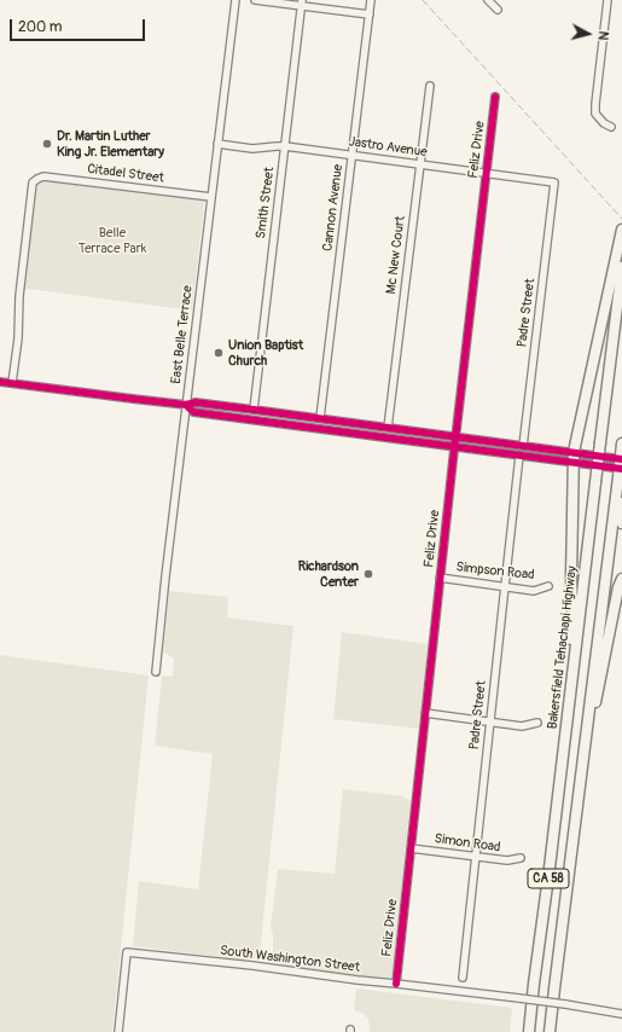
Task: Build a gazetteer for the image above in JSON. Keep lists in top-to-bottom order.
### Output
{
  "streets": {
    "highway": ["Bakersfield Tehachapi Highway", "CA 58"],
    "street": [
      "Jastro Avenue",
      "Feliz Drive",
      "Citadel Street",
      "Smith Street",
      "Cannon Avenue",
      "Mc New Court",
      "Padre Street",
      "East Belle Terrace",
      "Simpson Road",
      "Simon Road",
      "South Washington Street"
    ]
  },
  "crossings": [
    ["Jastro Avenue", "Feliz Drive"],
    ["Jastro Avenue", "Smith Street"],
    ["Jastro Avenue", "Cannon Avenue"],
    ["Jastro Avenue", "Mc New Court"],
    ["Jastro Avenue", "Padre Street"],
    ["Jastro Avenue", "East Belle Terrace"],
    ["Feliz Drive", "Simpson Road"],
    ["Feliz Drive", "Simon Road"],
    ["Feliz Drive", "South Washington Street"],
    ["Citadel Street", "East Belle Terrace"],
    ["Padre Street", "Simpson Road"],
    ["Padre Street", "Simon Road"]
  ],
  "parks": ["Belle Terrace Park"],
  "places": ["Dr. Martin Luther King Jr. Elementary", "Union Baptist Church", "Richardson Center"],
  "scale_bar": "200 m",
  "north": "right"
}
